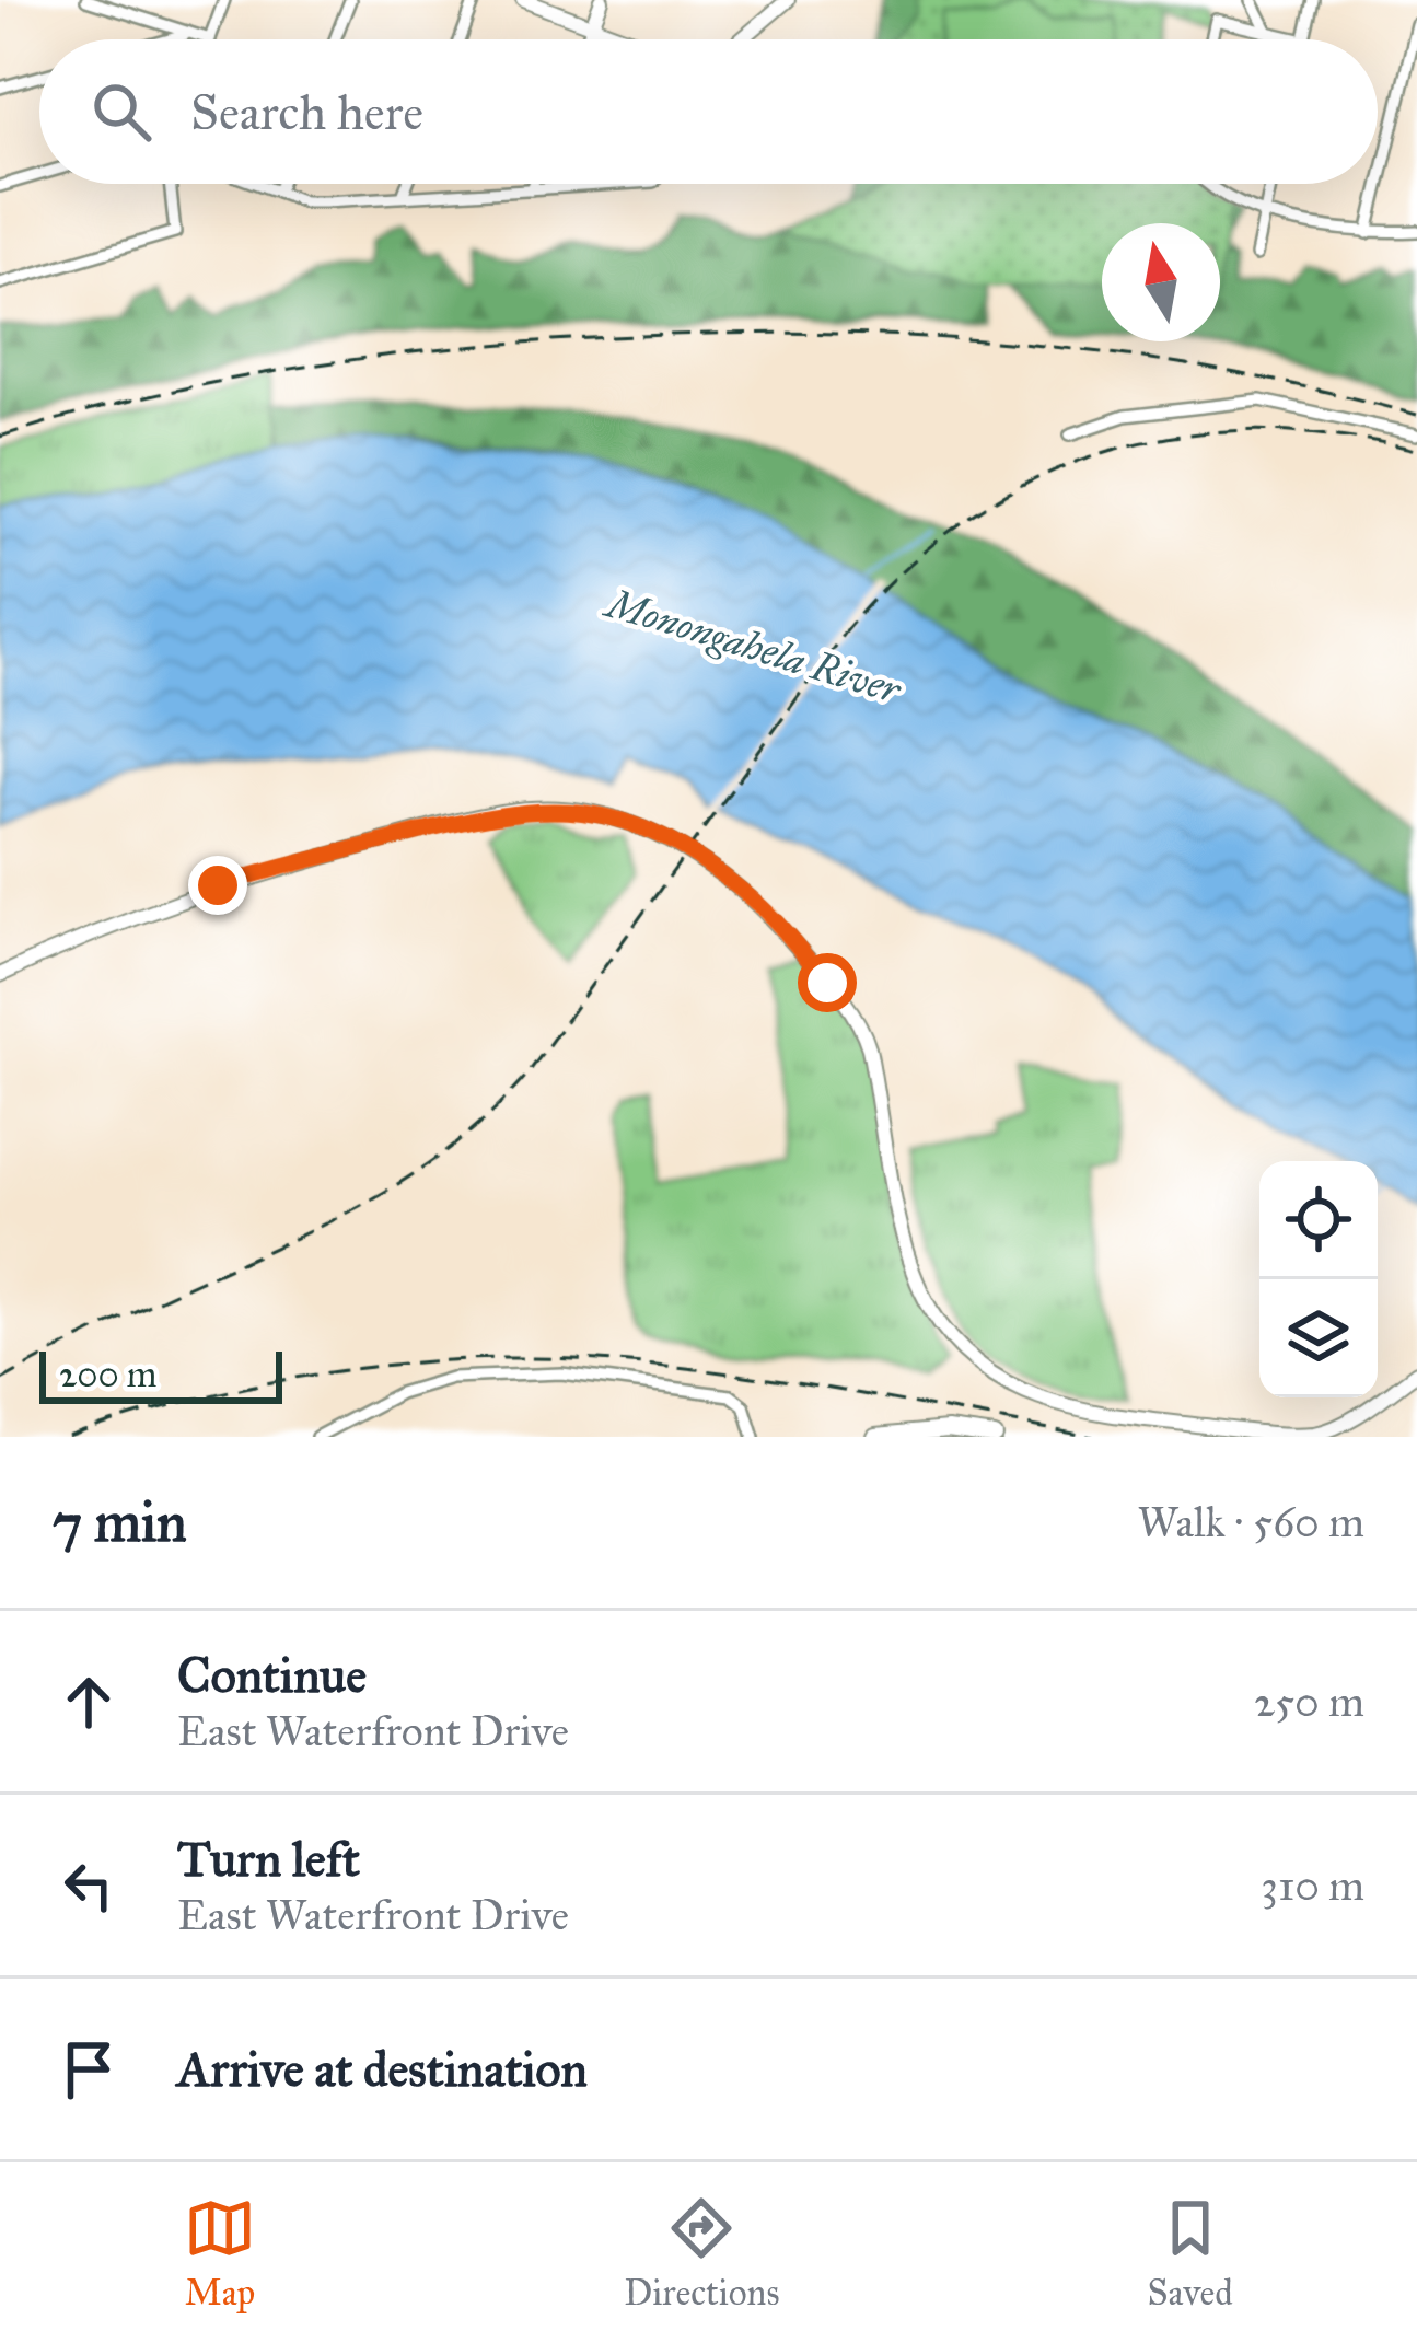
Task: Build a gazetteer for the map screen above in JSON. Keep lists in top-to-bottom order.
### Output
{
  "water": ["Monongahela River"],
  "scale_bar": "200 m",
  "north": "top",
  "page": {
    "search": "Search here",
    "scale": "200 m",
    "heading": ["7 min", "Walk · 560 m"],
    "list": [
      ["Continue", "East Waterfront Drive", "250 m"],
      ["Turn left", "East Waterfront Drive", "310 m"],
      "Arrive at destination"
    ],
    "nav": ["Map", "Directions", "Saved"]
  }
}
